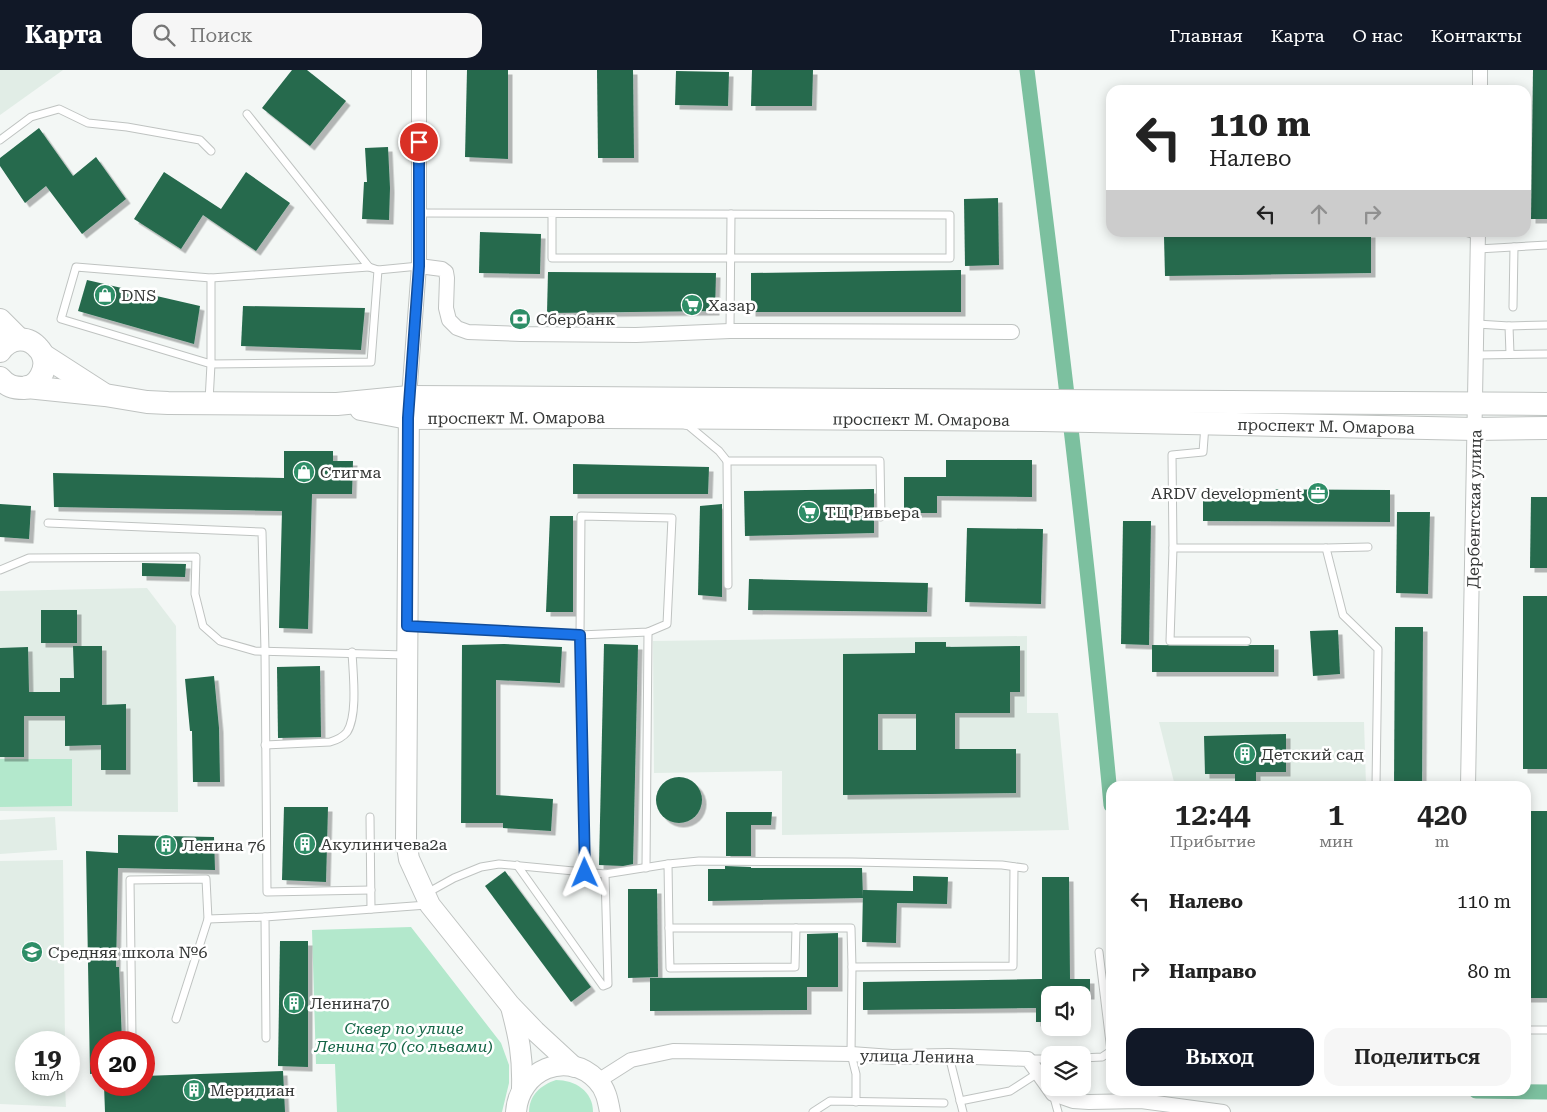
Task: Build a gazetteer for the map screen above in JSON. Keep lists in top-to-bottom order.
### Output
{
  "streets": {
    "main road": ["проспект М. Омарова"],
    "street": ["Дербентская улица", "улица Ленина"]
  },
  "crossings": [
    ["проспект М. Омарова", "Дербентская улица"]
  ],
  "parks": ["Сквер по улице Ленина 70 (со львами)"],
  "places": {
    "shop": ["DNS", "Стигма"],
    "supermarket": ["Хазар", "ТЦ Ривьера"],
    "bank": ["Сбербанк"],
    "office": ["ARDV development"],
    "building": [
      "Детский сад",
      "Акулиничева2а",
      "Ленина 76",
      "Ленина70",
      "Меридиан"
    ],
    "school or university": ["Средняя школа №6"]
  },
  "page": {
    "header": "Карта",
    "search": "Поиск",
    "nav": [
      "Главная",
      "Карта",
      "О нас",
      "Контакты"
    ],
    "turn": ["110 m", "Налево"],
    "eta": [
      "12:44",
      "Прибытие",
      "1",
      "мин",
      "420",
      "m"
    ],
    "list": [
      {
        "name": "Налево",
        "value": "110 m"
      },
      {
        "name": "Направо",
        "value": "80 m"
      }
    ],
    "buttons": ["Выход", "Поделиться"],
    "speed": "19 km/h",
    "limit": "20"
  }
}
